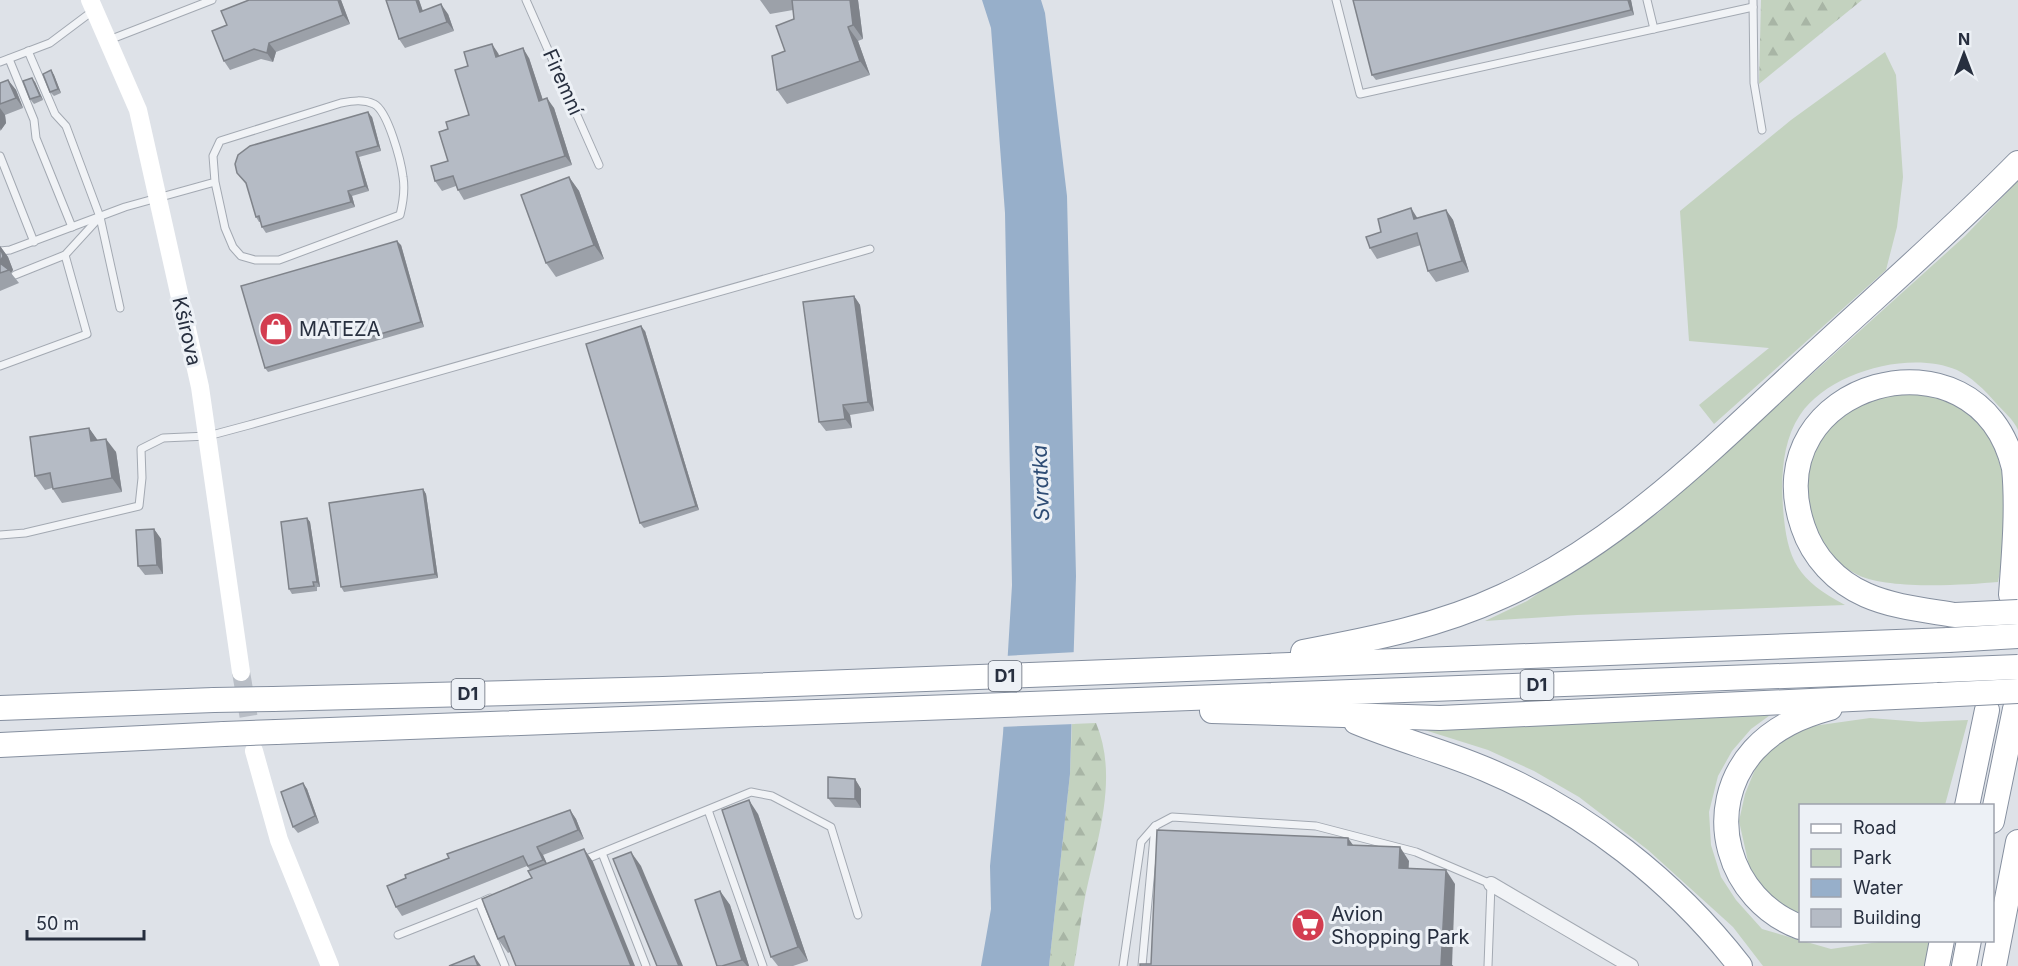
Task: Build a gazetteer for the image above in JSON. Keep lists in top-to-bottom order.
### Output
{
  "streets": {
    "highway": ["D1"],
    "street": ["Kšírova"],
    "lane": ["Firemní"]
  },
  "water": ["Svratka"],
  "places": {
    "shop": ["MATEZA"],
    "supermarket": ["Avion Shopping Park"]
  },
  "legend": [
    "Road",
    "Park",
    "Water",
    "Building"
  ],
  "scale_bar": "50 m",
  "north": "top"
}
